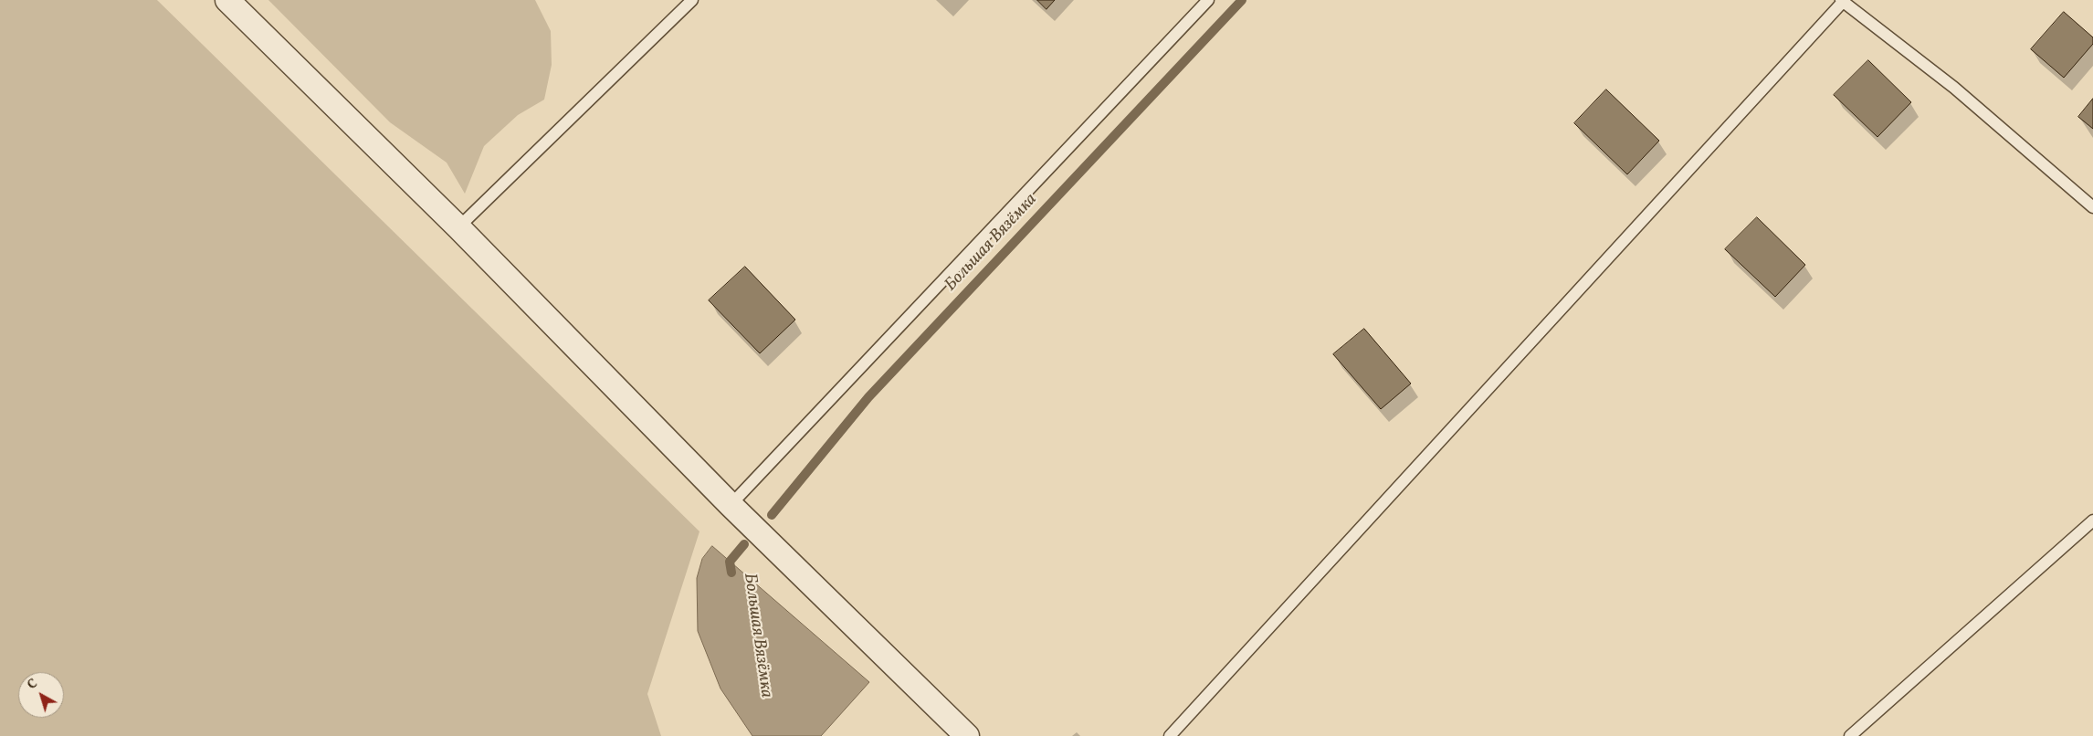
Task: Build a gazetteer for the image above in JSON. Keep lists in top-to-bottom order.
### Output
{
  "water": ["Большая Вязёмка"],
  "north": "top left"
}
